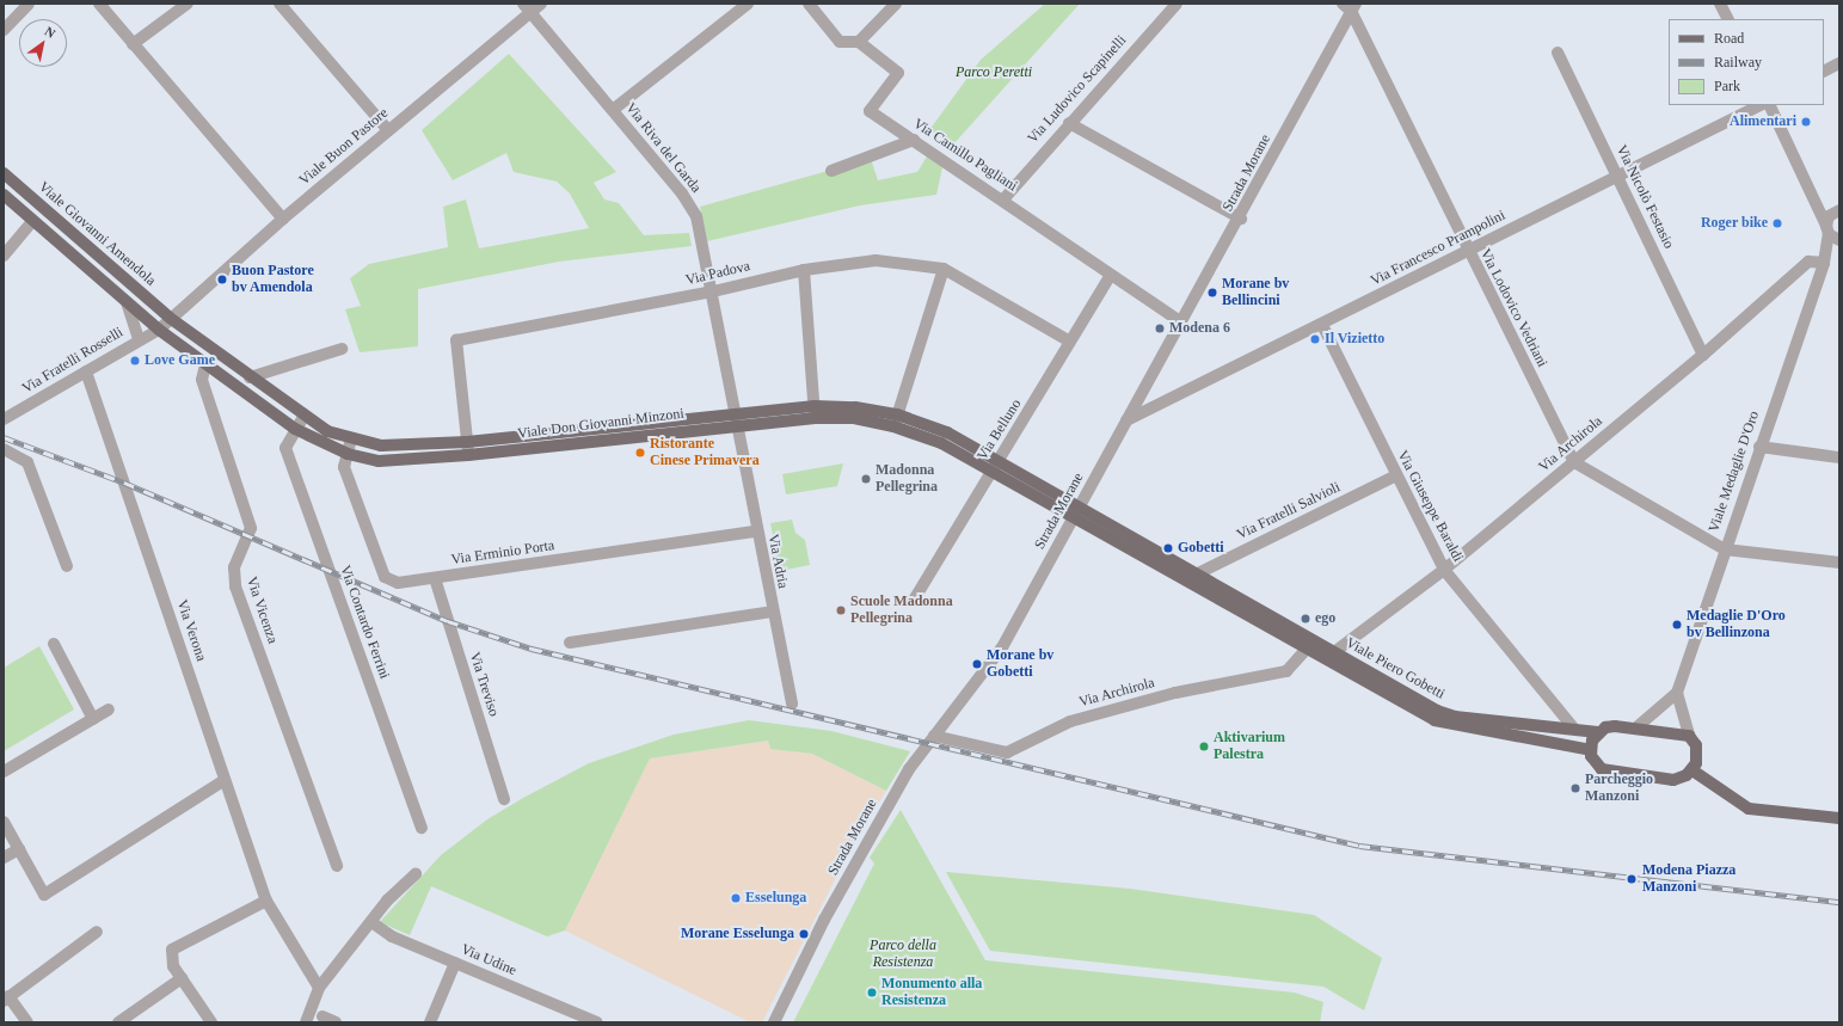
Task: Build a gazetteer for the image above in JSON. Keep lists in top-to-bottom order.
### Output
{
  "streets": {
    "main road": ["Viale Giovanni Amendola", "Viale Don Giovanni Minzoni", "Viale Piero Gobetti"],
    "street": [
      "Via Ludovico Scapinelli",
      "Viale Buon Pastore",
      "Via Riva del Garda",
      "Via Camillo Pagliani",
      "Strada Morane",
      "Via Nicolò Festasio",
      "Via Francesco Prampolini",
      "Via Padova",
      "Via Lodovico Vedriani",
      "Via Fratelli Rosselli",
      "Via Belluno",
      "Via Archirola",
      "Viale Medaglie D'Oro",
      "Via Giuseppe Baraldi",
      "Via Fratelli Salvioli",
      "Via Erminio Porta",
      "Via Adria",
      "Via Vicenza",
      "Via Contardo Ferrini",
      "Via Verona",
      "Via Treviso",
      "Via Udine"
    ]
  },
  "crossings": [
    ["Via Ludovico Scapinelli", "Via Camillo Pagliani"],
    ["Viale Buon Pastore", "Via Riva del Garda"],
    ["Viale Buon Pastore", "Viale Giovanni Amendola"],
    ["Viale Buon Pastore", "Via Fratelli Rosselli"],
    ["Viale Buon Pastore", "Viale Don Giovanni Minzoni"],
    ["Via Riva del Garda", "Via Padova"],
    ["Via Riva del Garda", "Viale Don Giovanni Minzoni"],
    ["Via Riva del Garda", "Via Adria"],
    ["Via Camillo Pagliani", "Strada Morane"],
    ["Via Camillo Pagliani", "Via Belluno"],
    ["Strada Morane", "Via Francesco Prampolini"],
    ["Strada Morane", "Via Lodovico Vedriani"],
    ["Strada Morane", "Viale Don Giovanni Minzoni"],
    ["Strada Morane", "Via Archirola"],
    ["Strada Morane", "Viale Piero Gobetti"],
    ["Via Nicolò Festasio", "Via Francesco Prampolini"],
    ["Via Nicolò Festasio", "Via Archirola"],
    ["Viale Giovanni Amendola", "Viale Don Giovanni Minzoni"],
    ["Via Francesco Prampolini", "Via Lodovico Vedriani"],
    ["Via Francesco Prampolini", "Via Giuseppe Baraldi"],
    ["Via Padova", "Viale Don Giovanni Minzoni"],
    ["Via Padova", "Via Belluno"],
    ["Via Lodovico Vedriani", "Via Archirola"],
    ["Via Fratelli Rosselli", "Viale Don Giovanni Minzoni"],
    ["Via Fratelli Rosselli", "Via Verona"],
    ["Viale Don Giovanni Minzoni", "Via Belluno"],
    ["Viale Don Giovanni Minzoni", "Via Erminio Porta"],
    ["Viale Don Giovanni Minzoni", "Via Adria"],
    ["Viale Don Giovanni Minzoni", "Via Vicenza"],
    ["Viale Don Giovanni Minzoni", "Via Contardo Ferrini"],
    ["Viale Don Giovanni Minzoni", "Viale Piero Gobetti"],
    ["Via Archirola", "Viale Medaglie D'Oro"],
    ["Via Archirola", "Via Giuseppe Baraldi"],
    ["Via Archirola", "Viale Piero Gobetti"],
    ["Via Giuseppe Baraldi", "Via Fratelli Salvioli"],
    ["Via Giuseppe Baraldi", "Viale Piero Gobetti"],
    ["Via Fratelli Salvioli", "Viale Piero Gobetti"],
    ["Via Erminio Porta", "Via Adria"],
    ["Via Erminio Porta", "Via Treviso"]
  ],
  "parks": ["Parco Peretti", "Parco della Resistenza"],
  "places": [
    "Alimentari",
    "Roger bike",
    "Buon Pastore bv Amendola",
    "Morane bv Bellincini",
    "Modena 6",
    "Il Vizietto",
    "Love Game",
    "Ristorante Cinese Primavera",
    "Madonna Pellegrina",
    "Gobetti",
    "Scuole Madonna Pellegrina",
    "ego",
    "Medaglie D'Oro bv Bellinzona",
    "Morane bv Gobetti",
    "Aktivarium Palestra",
    "Parcheggio Manzoni",
    "Modena Piazza Manzoni",
    "Esselunga",
    "Morane Esselunga",
    "Monumento alla Resistenza"
  ],
  "legend": ["Road", "Railway", "Park"],
  "north": "top right"
}
